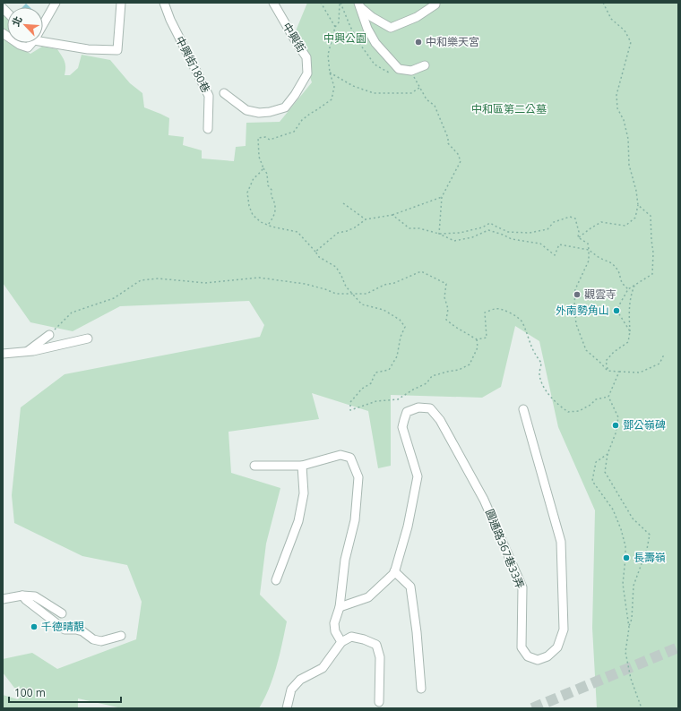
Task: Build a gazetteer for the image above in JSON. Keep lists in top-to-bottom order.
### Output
{
  "streets": {
    "street": ["中興街", "中興街180巷", "圓通路367巷33弄"]
  },
  "parks": ["中興公園", "中和區第二公墓"],
  "places": [
    "中和樂天宮",
    "觀雲寺",
    "外南勢角山",
    "鄧公嶺碑",
    "長壽嶺",
    "千德晴靚"
  ],
  "scale_bar": "100 m",
  "north": "top left"
}
